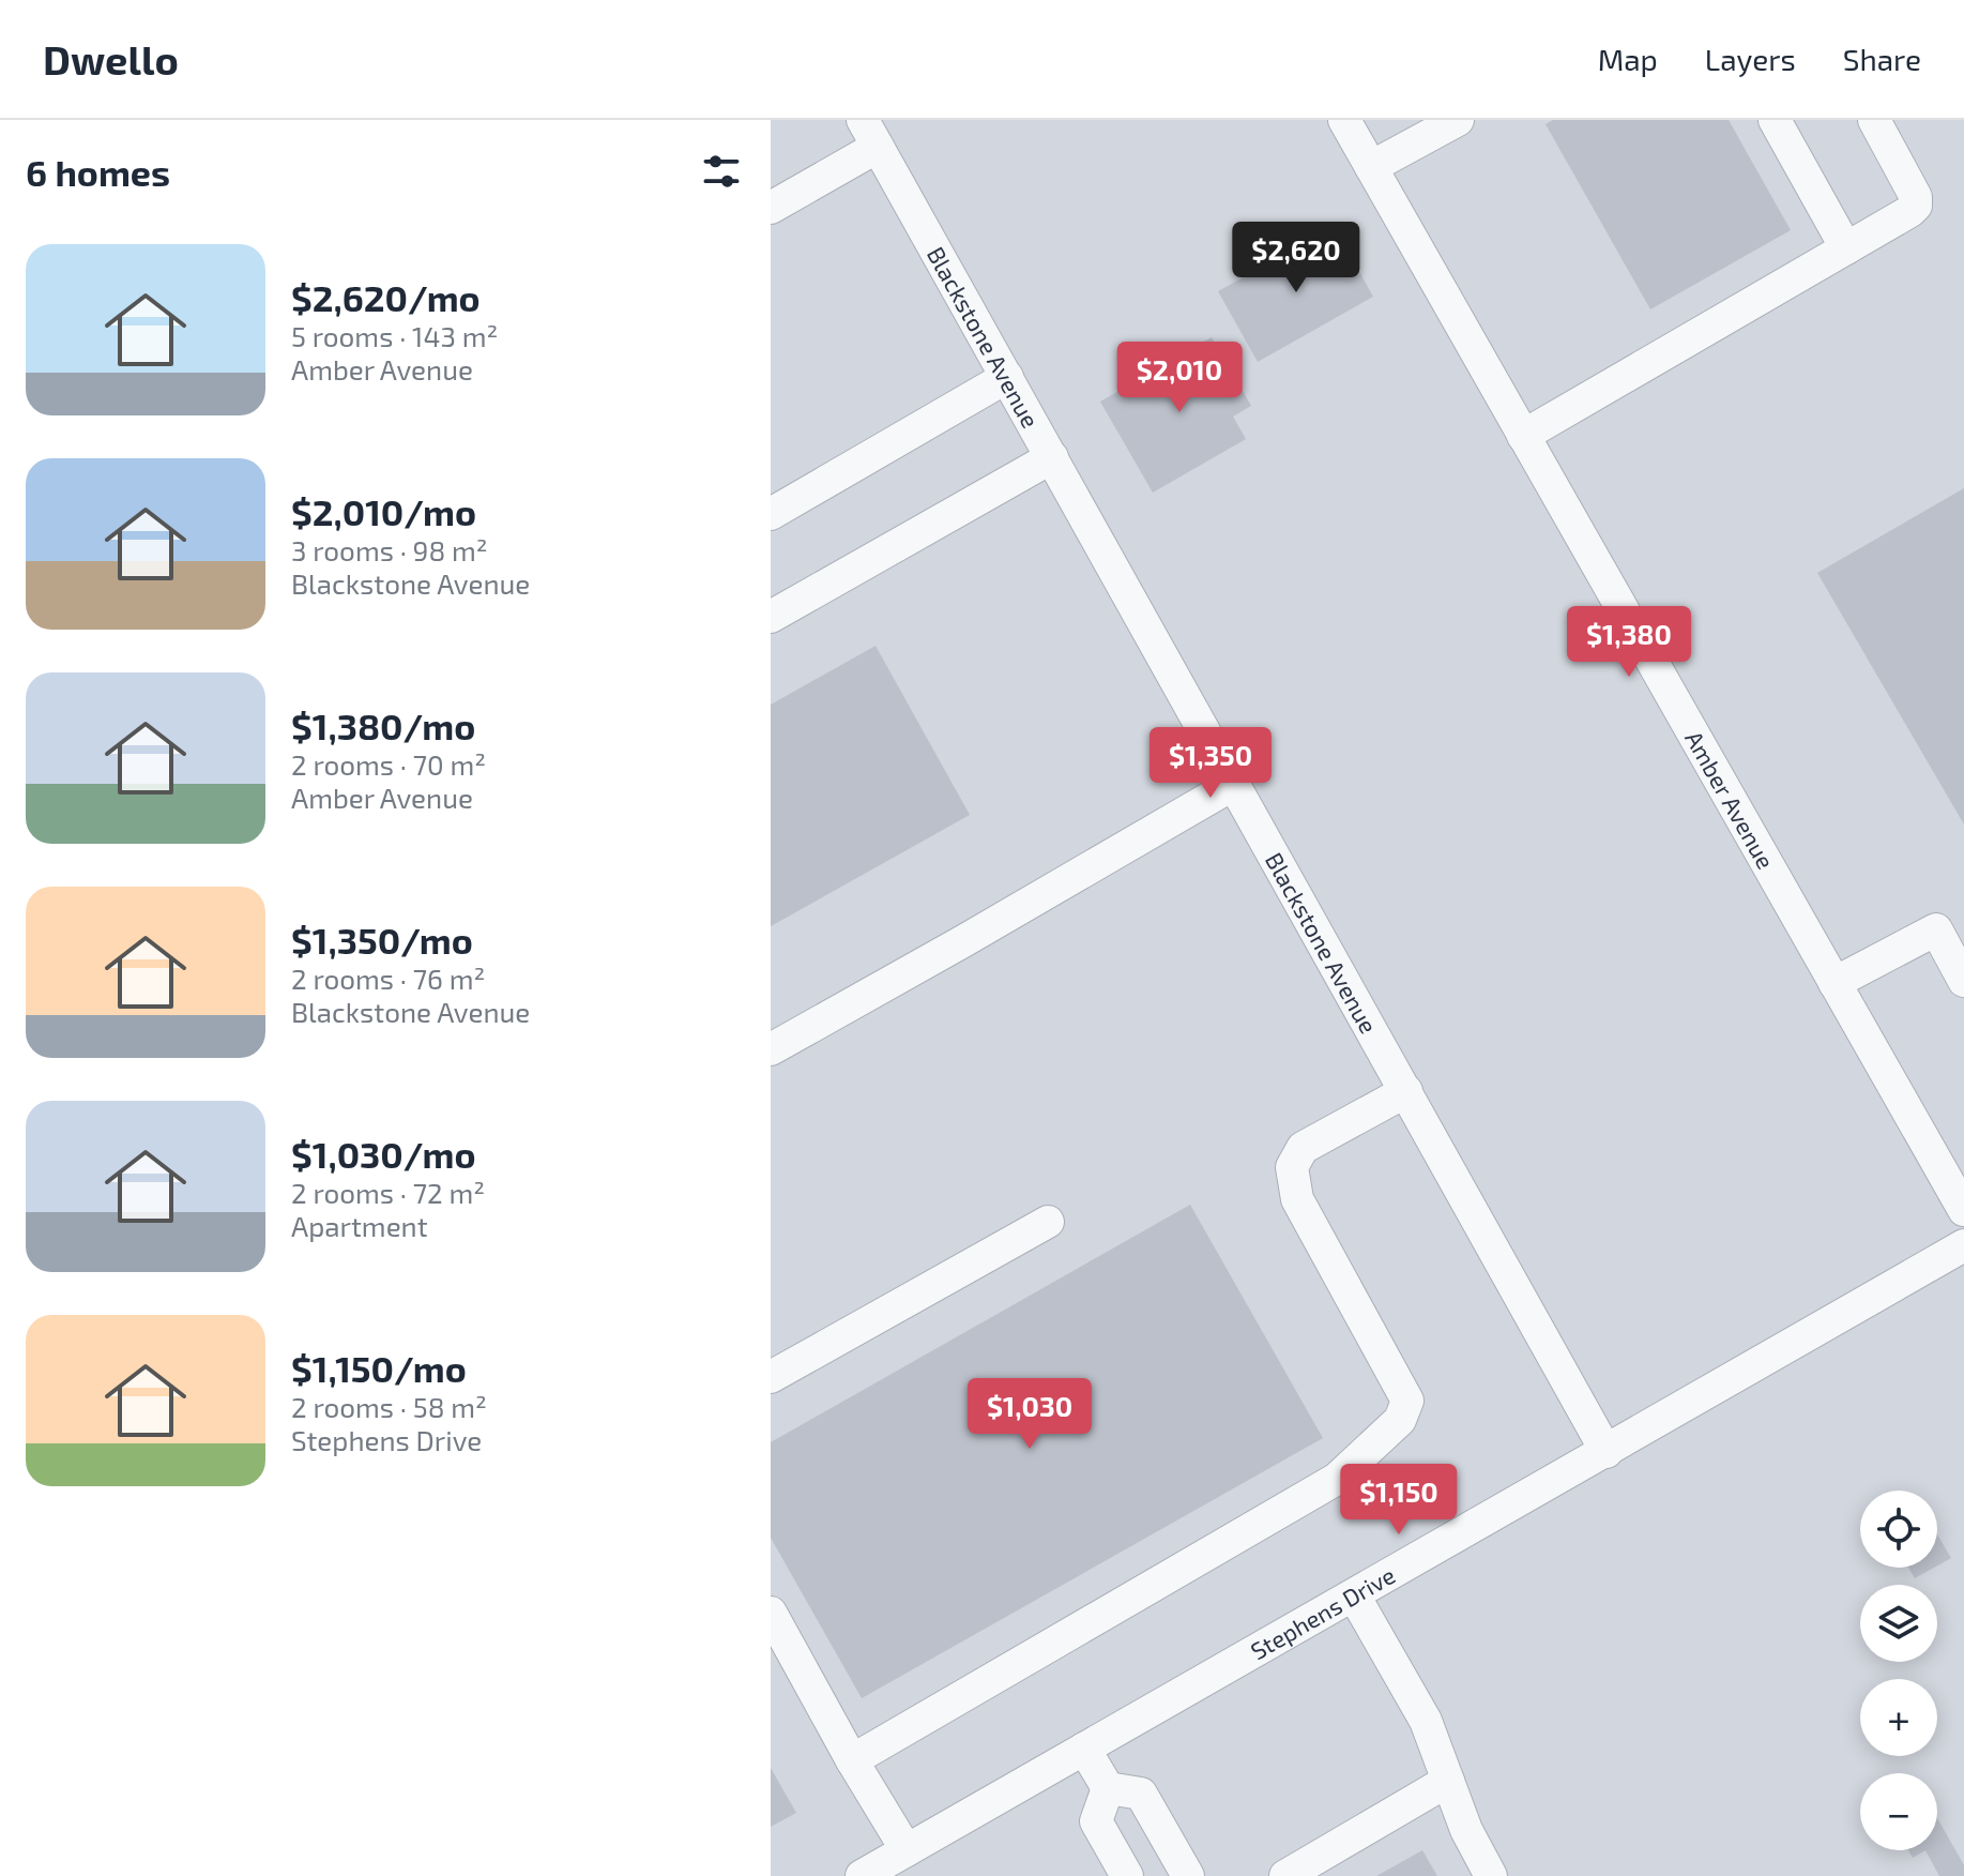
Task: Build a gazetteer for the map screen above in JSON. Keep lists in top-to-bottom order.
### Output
{
  "streets": {
    "street": ["Blackstone Avenue", "Amber Avenue", "Stephens Drive"]
  },
  "crossings": [
    ["Blackstone Avenue", "Stephens Drive"]
  ],
  "page": {
    "header": "Dwello",
    "nav": ["Map", "Layers", "Share"],
    "heading": "6 homes",
    "price": [
      "$2,620",
      "$2,010",
      "$1,380",
      "$1,350",
      "$1,030",
      "$1,150"
    ],
    "list": [
      {
        "name": "$2,620/mo",
        "note": "5 rooms · 143 m² · Amber Avenue"
      },
      {
        "name": "$2,010/mo",
        "note": "3 rooms · 98 m² · Blackstone Avenue"
      },
      {
        "name": "$1,380/mo",
        "note": "2 rooms · 70 m² · Amber Avenue"
      },
      {
        "name": "$1,350/mo",
        "note": "2 rooms · 76 m² · Blackstone Avenue"
      },
      {
        "name": "$1,030/mo",
        "note": "2 rooms · 72 m² · Apartment"
      },
      {
        "name": "$1,150/mo",
        "note": "2 rooms · 58 m² · Stephens Drive"
      }
    ],
    "map_buttons": ["+", "−"]
  }
}
